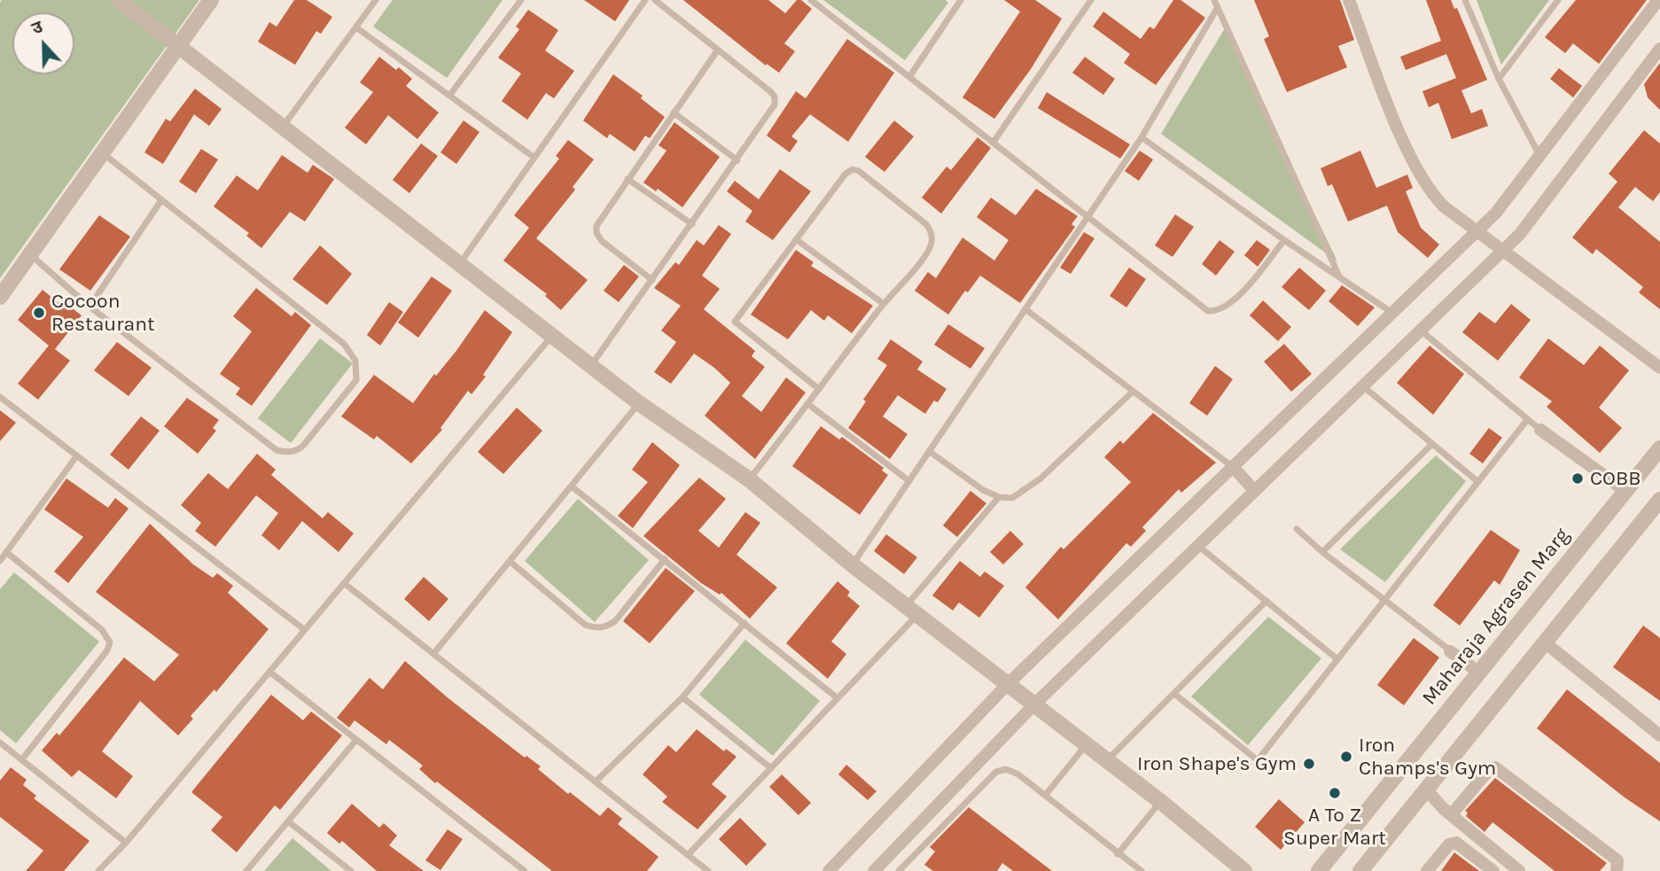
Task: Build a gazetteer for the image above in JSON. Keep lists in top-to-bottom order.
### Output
{
  "streets": {
    "street": ["Maharaja Agrasen Marg"]
  },
  "places": [
    "Cocoon Restaurant",
    "COBB",
    "Iron Champs's Gym",
    "Iron Shape's Gym",
    "A To Z Super Mart"
  ],
  "north": "top"
}
